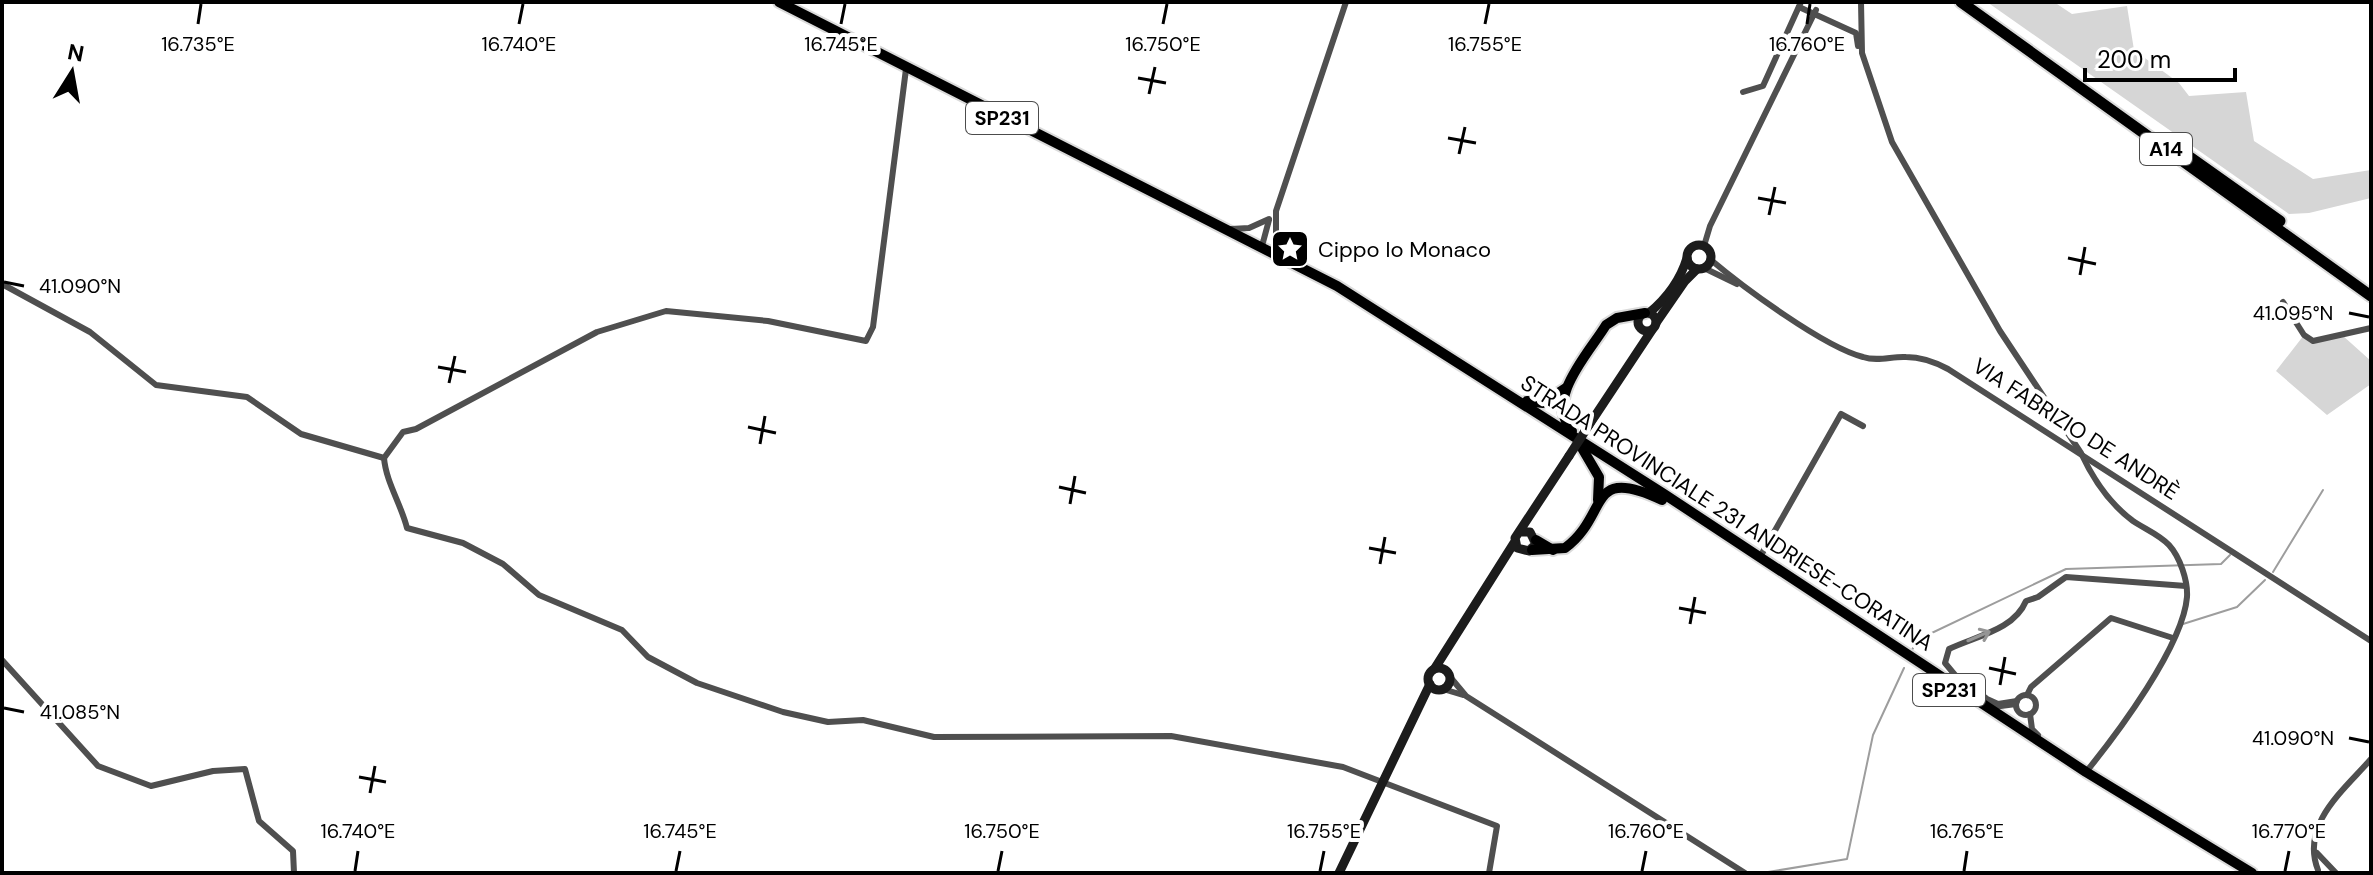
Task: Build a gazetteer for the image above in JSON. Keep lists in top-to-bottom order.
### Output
{
  "streets": {
    "highway": ["A14"],
    "main road": ["SP231", "STRADA PROVINCIALE 231 ANDRIESE-CORATINA"],
    "street": ["VIA FABRIZIO DE ANDRÈ"]
  },
  "places": {
    "place": ["Cippo lo Monaco"]
  },
  "scale_bar": "200 m",
  "north": "top",
  "coordinates": [
    "16.735°E",
    "16.740°E",
    "16.745°E",
    "16.750°E",
    "16.755°E",
    "16.760°E",
    "41.090°N",
    "41.095°N",
    "41.085°N",
    "16.765°E",
    "16.770°E"
  ]
}
